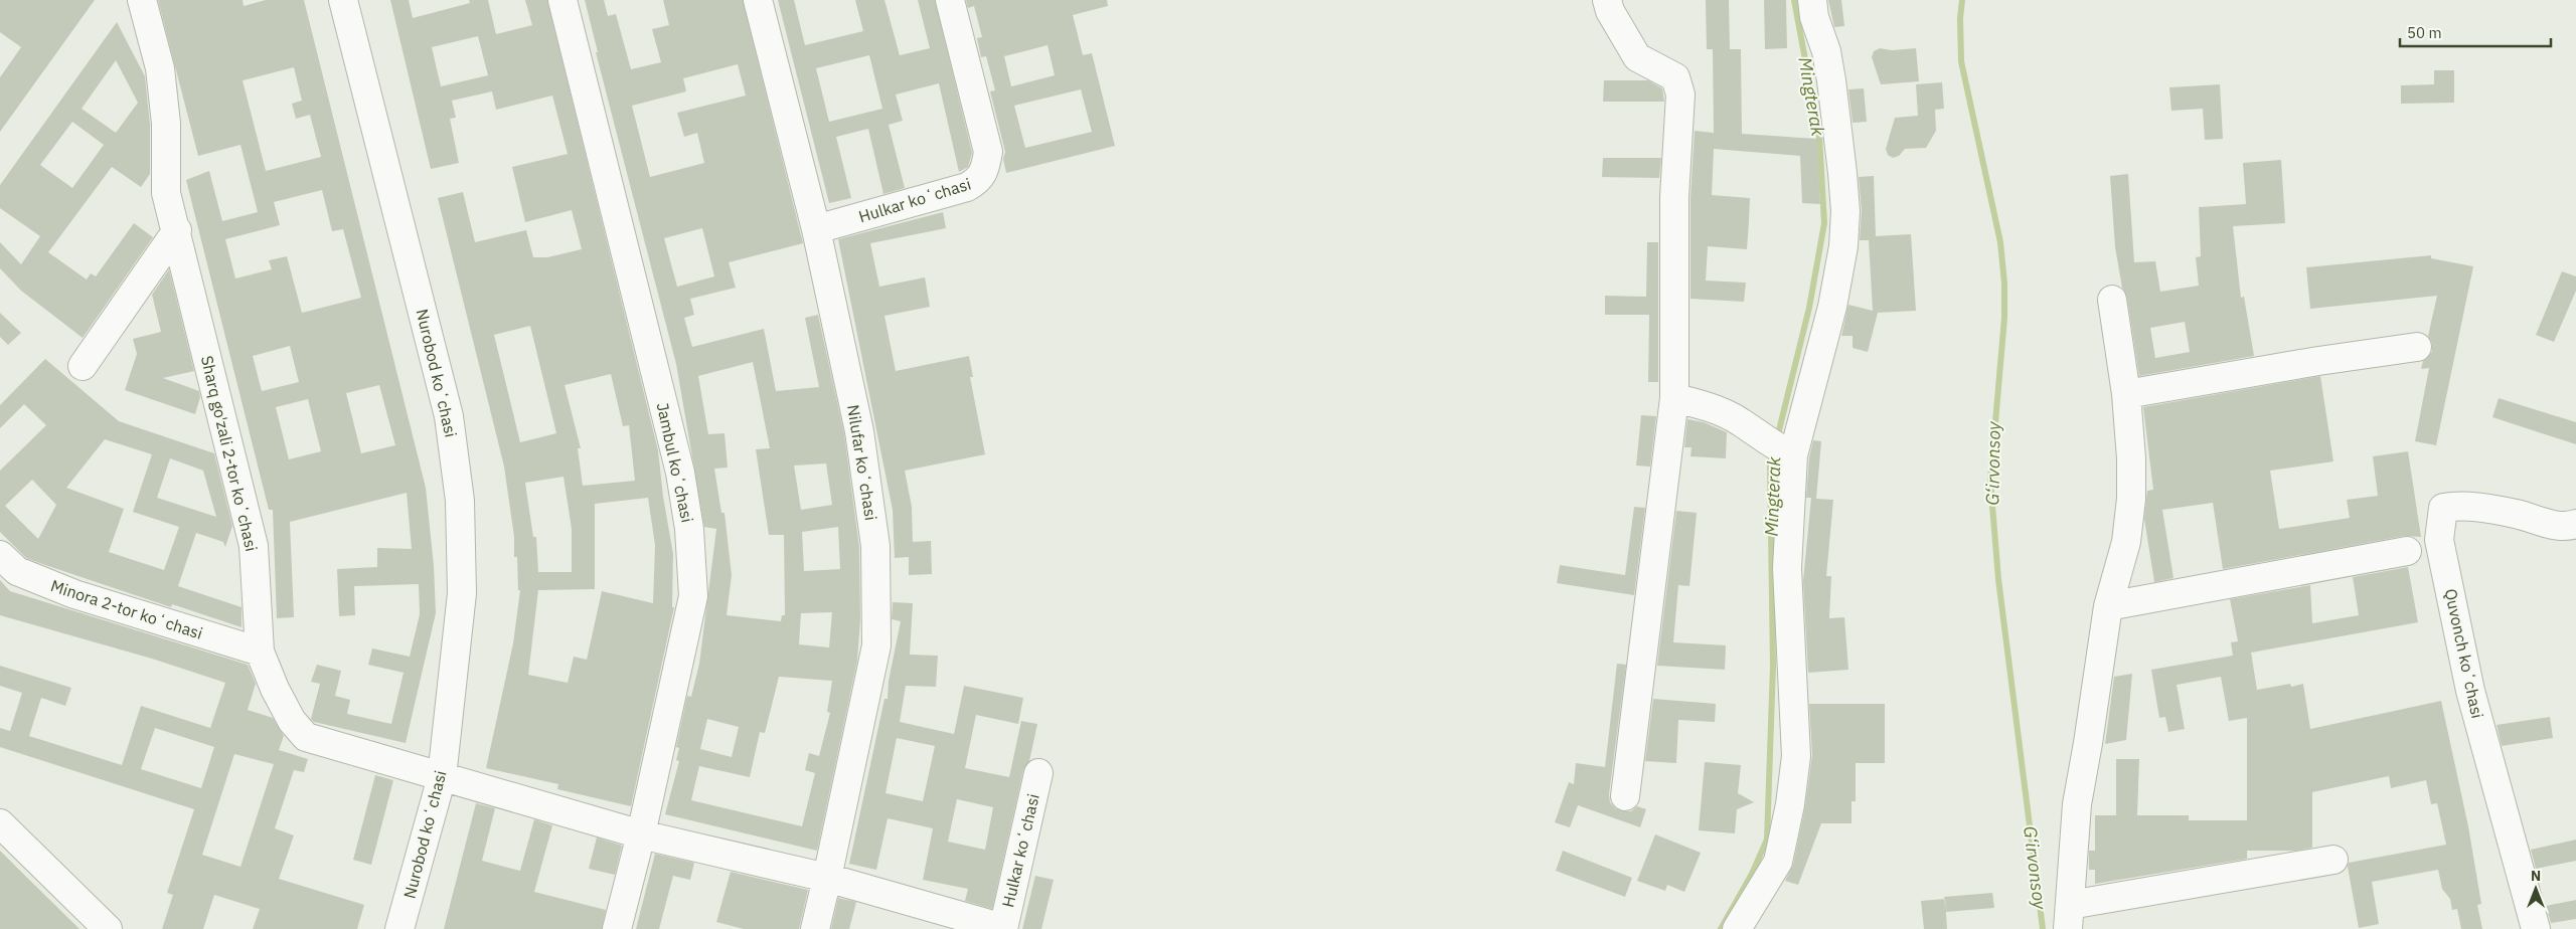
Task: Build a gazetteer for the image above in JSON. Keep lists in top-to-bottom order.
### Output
{
  "streets": {
    "street": [
      "Hulkar koʻchasi",
      "Nurobod koʻchasi",
      "Sharq go'zali 2-tor koʻchasi",
      "Jambul koʻchasi",
      "Nilufar koʻchasi",
      "Minora 2-tor koʻchasi",
      "Quvonch koʻchasi"
    ]
  },
  "crossings": [
    ["Hulkar koʻchasi", "Sharq go'zali 2-tor koʻchasi"],
    ["Hulkar koʻchasi", "Jambul koʻchasi"],
    ["Hulkar koʻchasi", "Nilufar koʻchasi"],
    ["Nurobod koʻchasi", "Sharq go'zali 2-tor koʻchasi"],
    ["Sharq go'zali 2-tor koʻchasi", "Jambul koʻchasi"],
    ["Sharq go'zali 2-tor koʻchasi", "Minora 2-tor koʻchasi"]
  ],
  "water": ["Mingterak", "G‘irvonsoy"],
  "scale_bar": "50 m",
  "north": "top"
}
